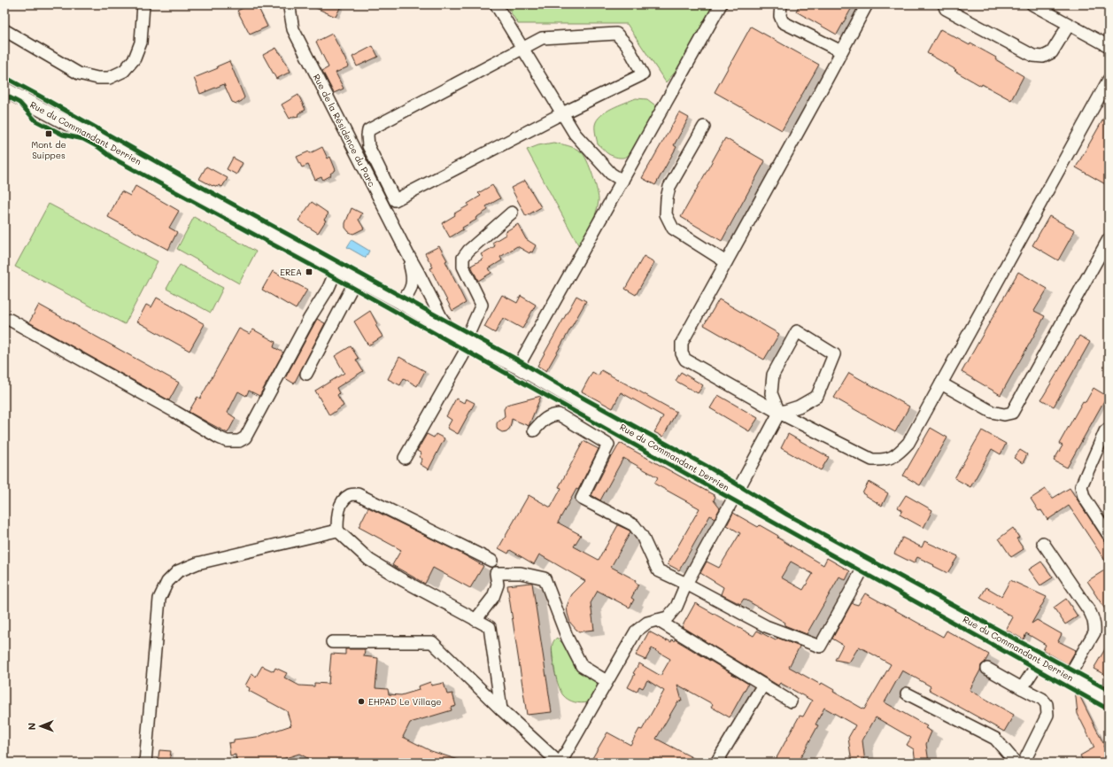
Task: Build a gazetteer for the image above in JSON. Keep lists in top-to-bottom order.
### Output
{
  "streets": {
    "main road": ["Rue du Commandant Derrien"],
    "street": ["Rue de la Résidence du Parc"]
  },
  "crossings": [
    ["Rue de la Résidence du Parc", "Rue du Commandant Derrien"]
  ],
  "places": {
    "transit": ["Mont de Suippes", "EREA"],
    "other": ["EHPAD Le Village"]
  },
  "north": "left"
}
